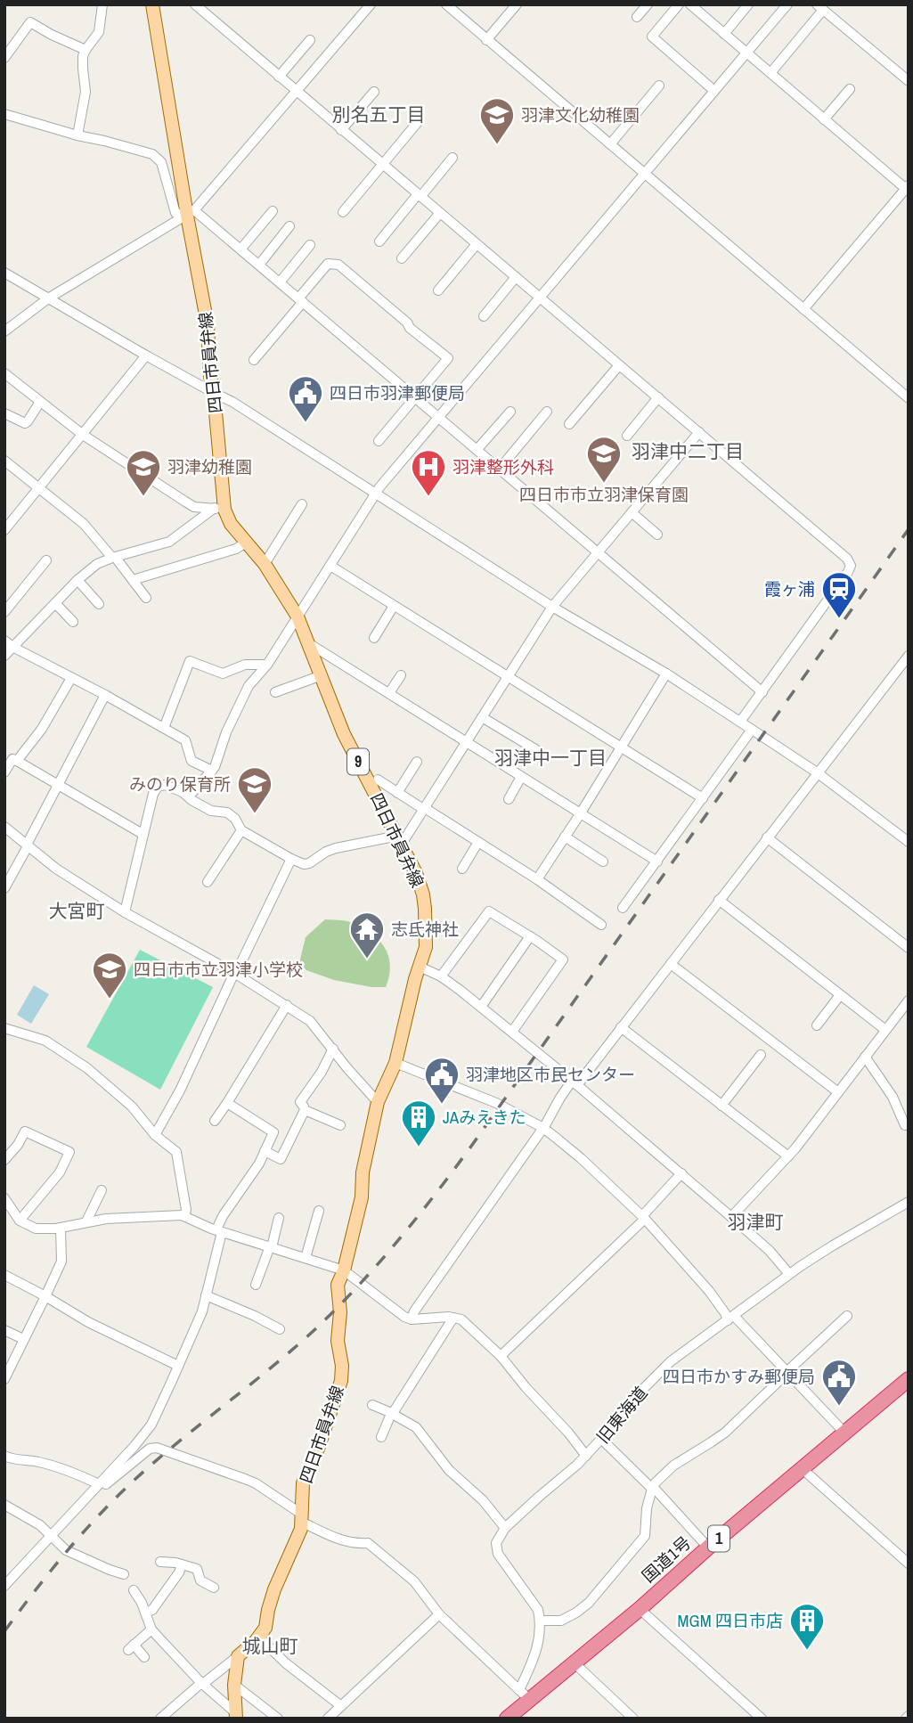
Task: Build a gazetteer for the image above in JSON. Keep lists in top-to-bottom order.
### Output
{
  "streets": {
    "highway": ["1", "国道1号"],
    "main road": ["四日市員弁線", "9"],
    "street": ["旧東海道"]
  },
  "districts": [
    "別名五丁目",
    "羽津中二丁目",
    "羽津中一丁目",
    "大宮町",
    "羽津町",
    "城山町"
  ],
  "places": {
    "school or university": [
      "羽津文化幼稚園",
      "四日市市立羽津保育園",
      "羽津幼稚園",
      "みのり保育所",
      "四日市市立羽津小学校"
    ],
    "public building": ["四日市羽津郵便局", "羽津地区市民センター", "四日市かすみ郵便局"],
    "hospital": ["羽津整形外科"],
    "station": ["霞ヶ浦"],
    "temple": ["志氐神社"],
    "building": ["JAみえきた", "MGM 四日市店"]
  }
}
